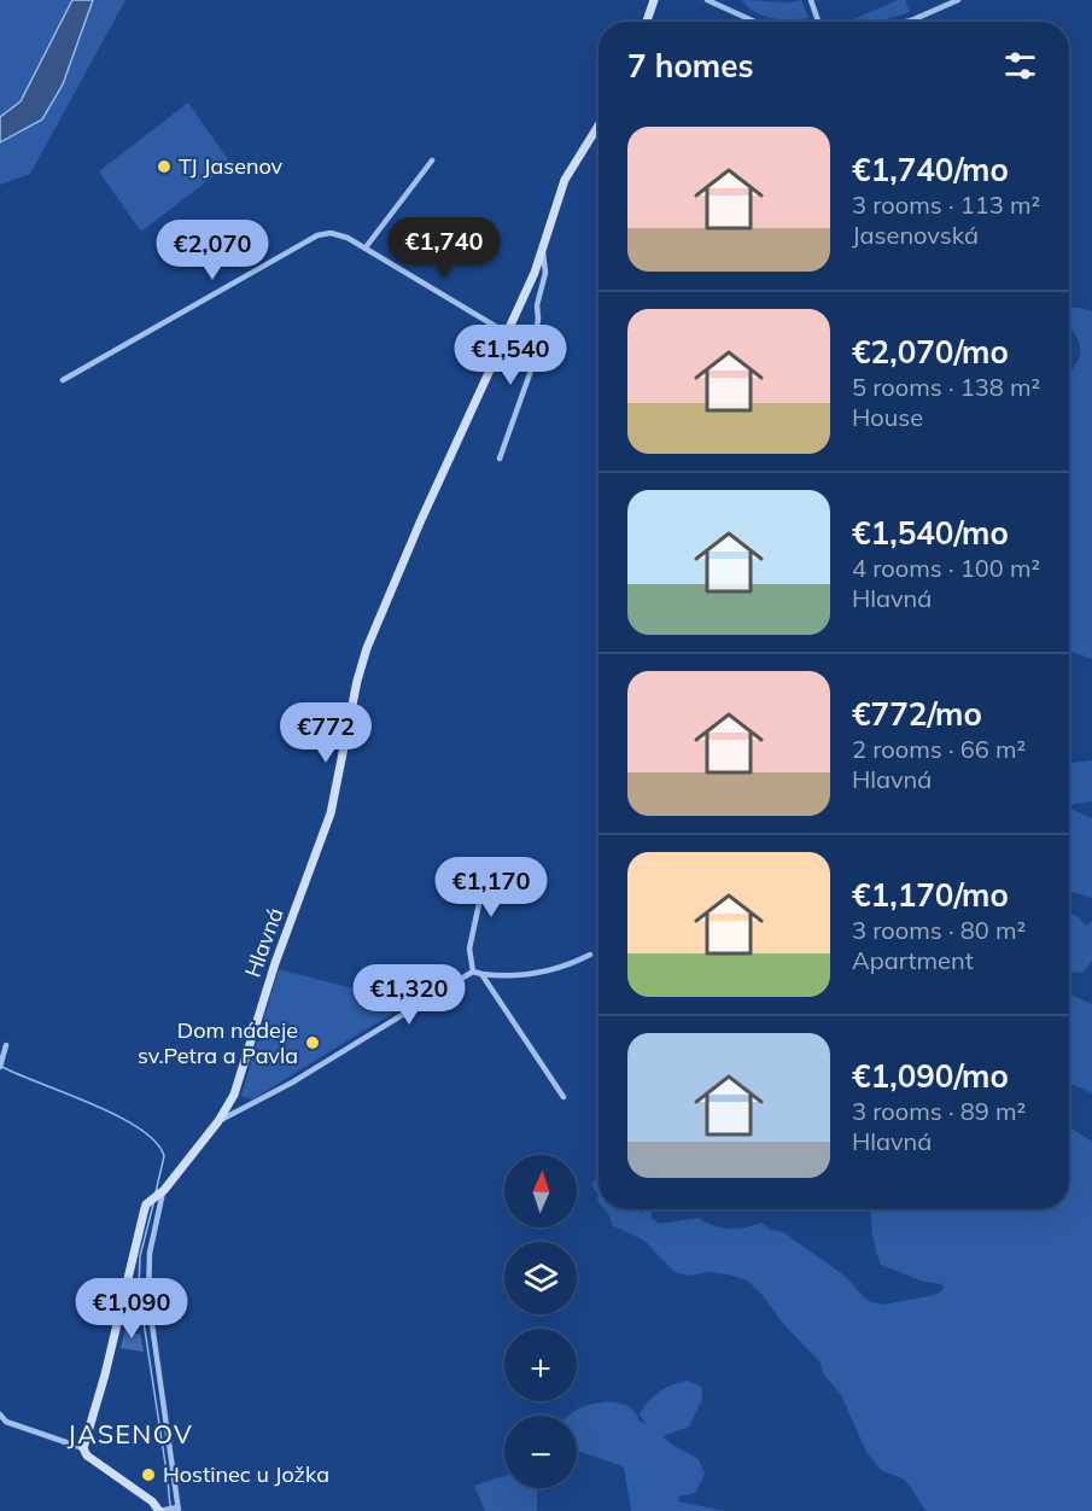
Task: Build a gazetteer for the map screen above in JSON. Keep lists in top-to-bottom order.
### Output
{
  "streets": {
    "street": ["Hlavná"]
  },
  "districts": ["JASENOV"],
  "places": ["TJ Jasenov", "Dom nádeje sv.Petra a Pavla", "Hostinec u Jožka"],
  "north": "top",
  "page": {
    "heading": "7 homes",
    "list": [
      {
        "name": "€1,740/mo",
        "note": "3 rooms · 113 m² · Jasenovská"
      },
      {
        "name": "€2,070/mo",
        "note": "5 rooms · 138 m² · House"
      },
      {
        "name": "€1,540/mo",
        "note": "4 rooms · 100 m² · Hlavná"
      },
      {
        "name": "€772/mo",
        "note": "2 rooms · 66 m² · Hlavná"
      },
      {
        "name": "€1,170/mo",
        "note": "3 rooms · 80 m² · Apartment"
      },
      {
        "name": "€1,090/mo",
        "note": "3 rooms · 89 m² · Hlavná"
      }
    ],
    "price": [
      "€1,740",
      "€2,070",
      "€1,540",
      "€772",
      "€1,170",
      "€1,320",
      "€1,090"
    ],
    "map_buttons": ["+", "−"]
  }
}
